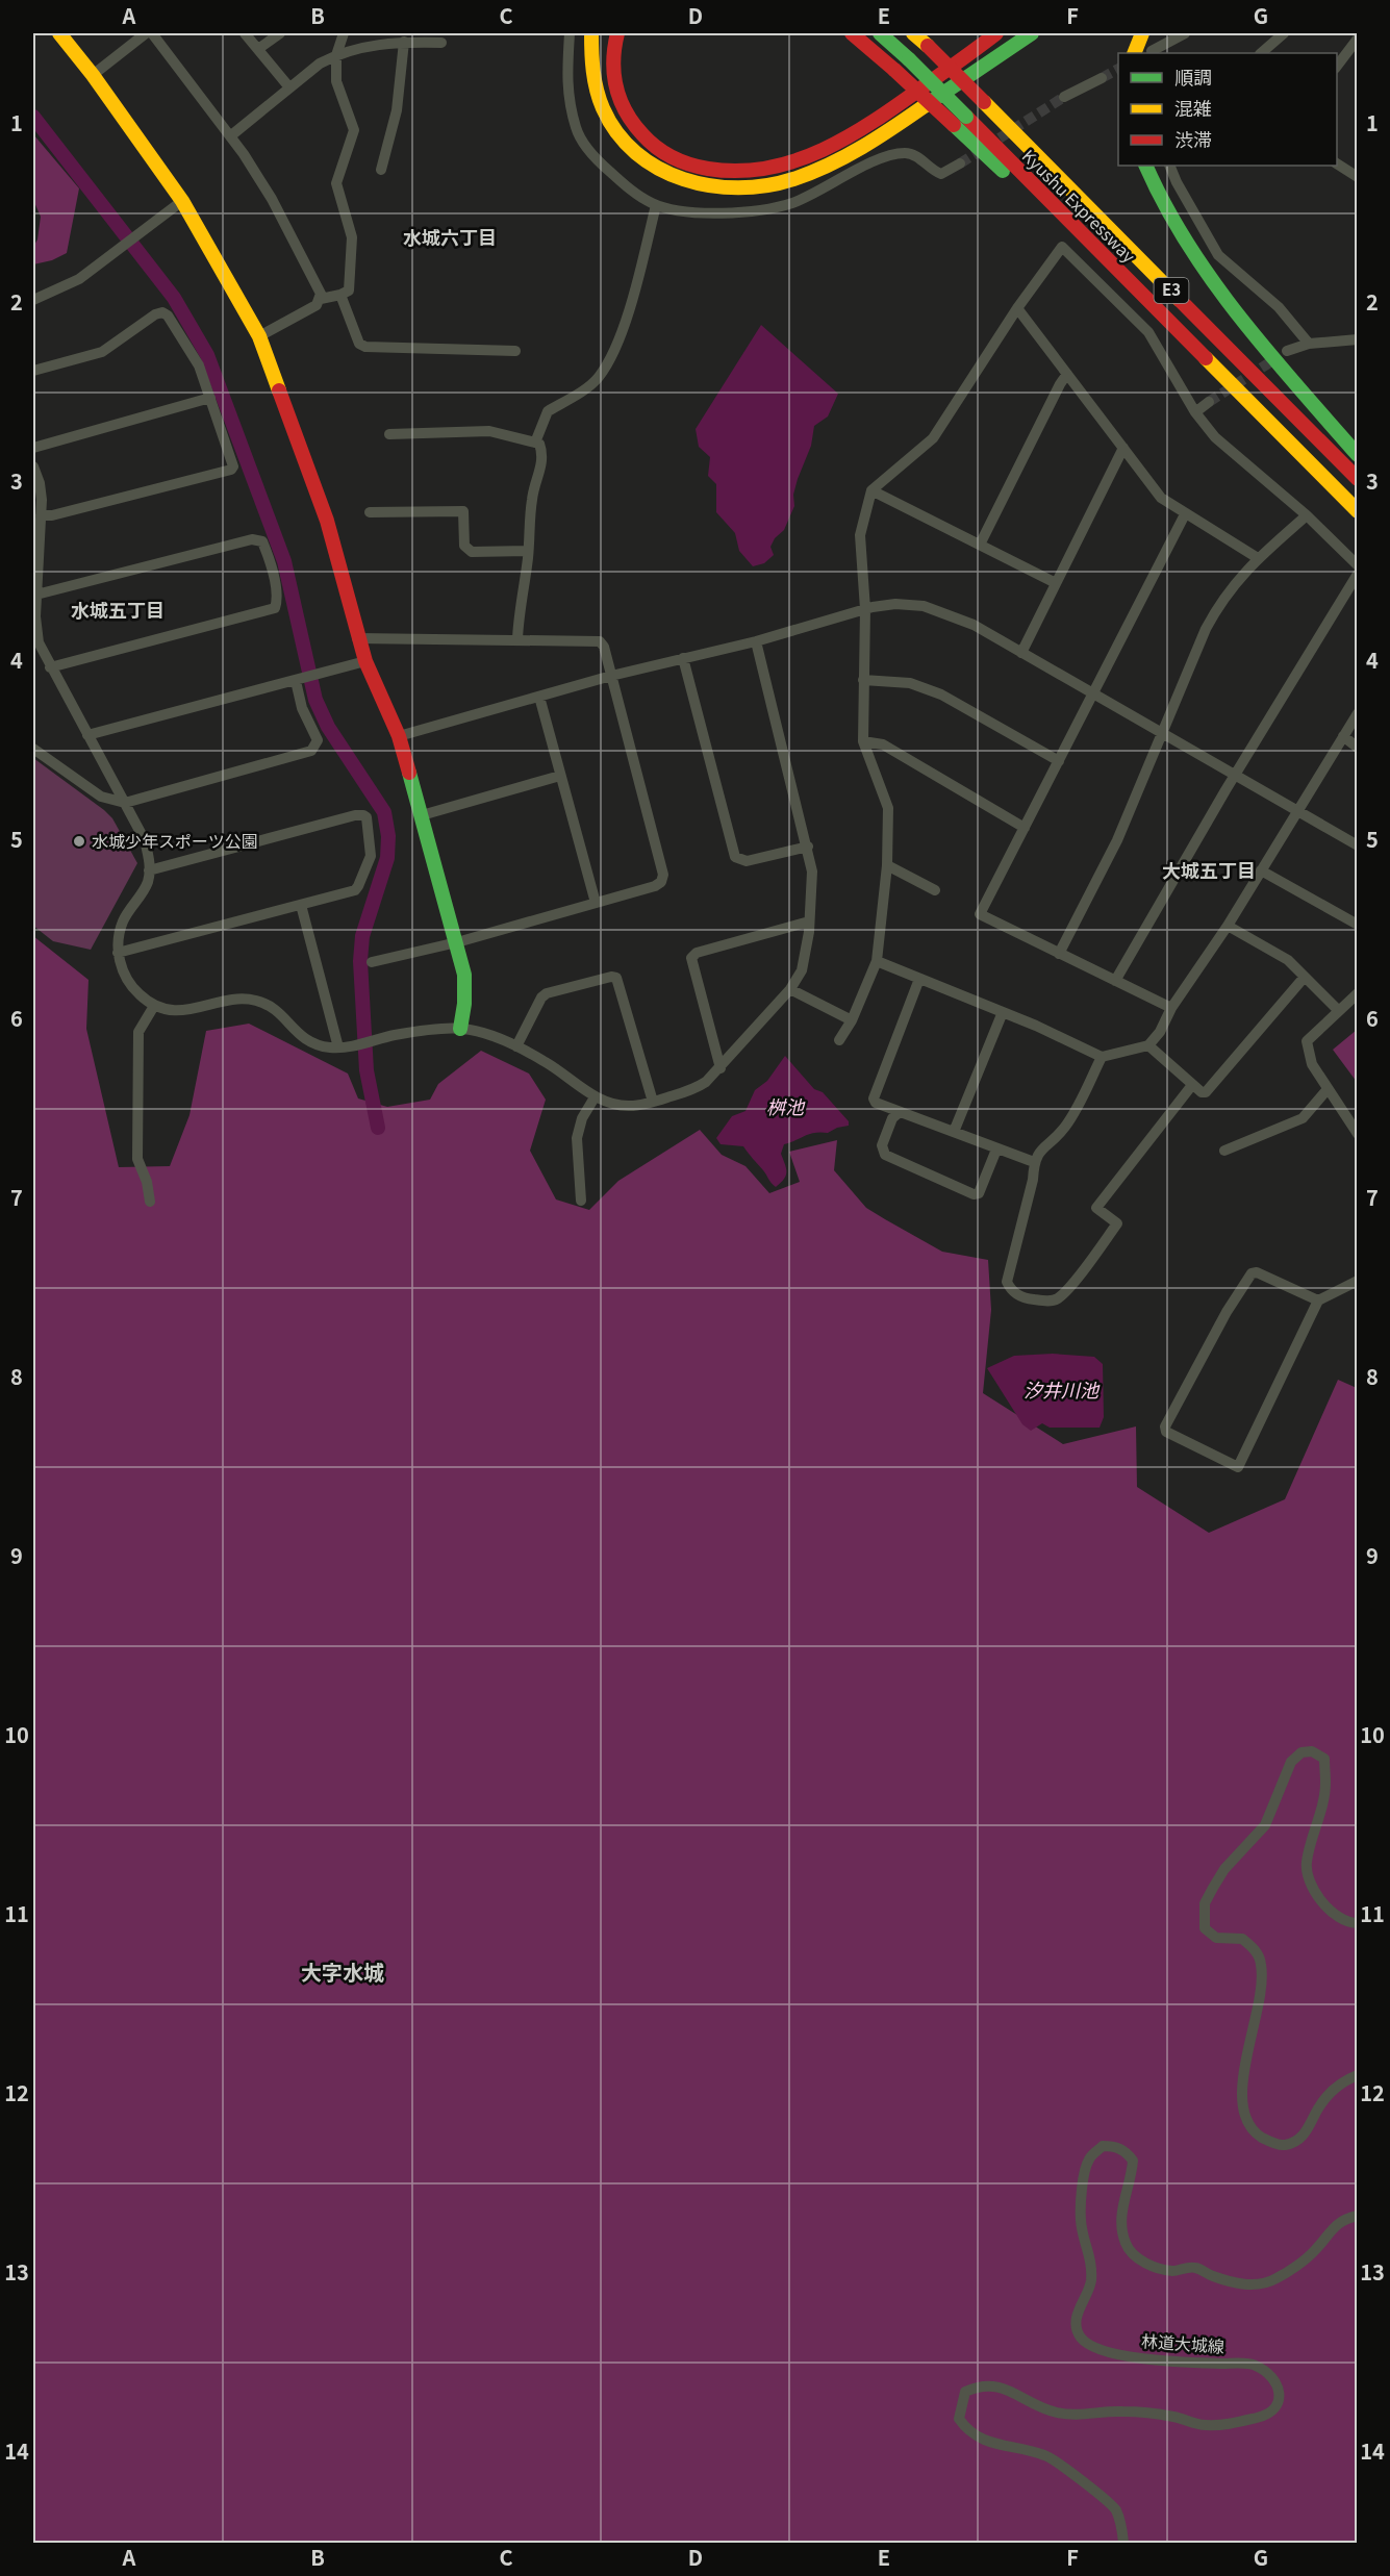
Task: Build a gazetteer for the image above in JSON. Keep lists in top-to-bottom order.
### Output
{
  "streets": {
    "main road": ["Kyushu Expressway", "E3"],
    "street": ["林道大城線"]
  },
  "districts": [
    "水城六丁目",
    "水城五丁目",
    "大城五丁目",
    "大字水城"
  ],
  "water": ["桝池", "汐井川池"],
  "places": ["水城少年スポーツ公園"],
  "legend": ["順調", "混雑", "渋滞"],
  "grid": {
    "columns": [
      "A",
      "B",
      "C",
      "D",
      "E",
      "F",
      "G"
    ],
    "rows": [
      "1",
      "2",
      "3",
      "4",
      "5",
      "6",
      "7",
      "8",
      "9",
      "10",
      "11",
      "12",
      "13",
      "14"
    ]
  }
}
